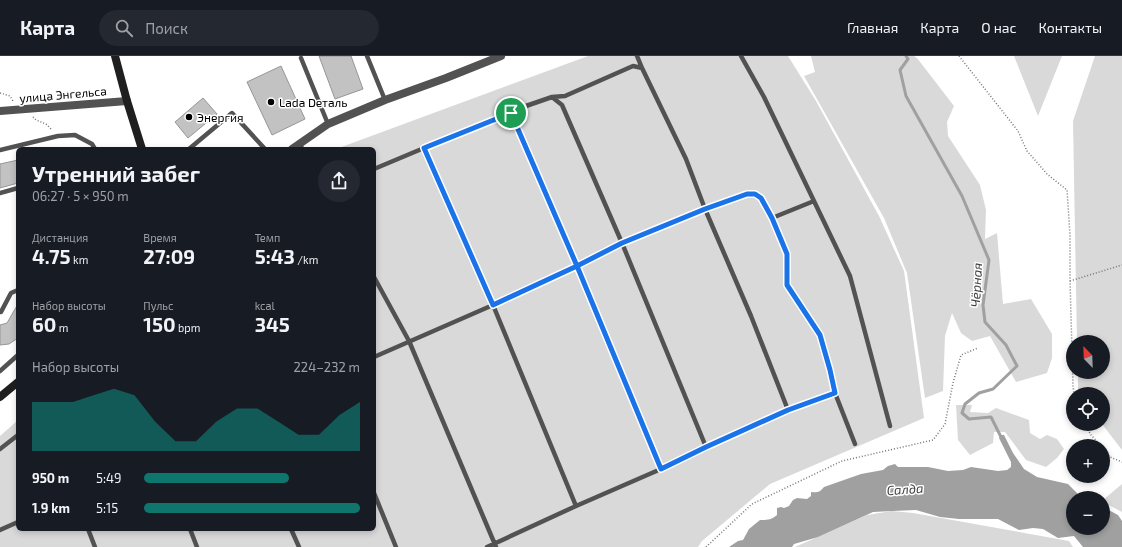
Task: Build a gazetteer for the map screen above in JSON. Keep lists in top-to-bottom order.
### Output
{
  "streets": {
    "street": ["улица Энгельса"]
  },
  "water": ["Чёрная", "Салда"],
  "places": ["Lada Dеталь", "Энергия"],
  "north": "top left",
  "page": {
    "header": "Карта",
    "search": "Поиск",
    "nav": [
      "Главная",
      "Карта",
      "О нас",
      "Контакты"
    ],
    "heading": ["Утренний забег", "06:27 · 5 × 950 m"],
    "stats": [
      ["Дистанция", "4.75 km"],
      ["Время", "27:09"],
      ["Темп", "5:43 /km"],
      ["Набор высоты", "60 m"],
      ["Пульс", "150 bpm"],
      ["kcal", "345"]
    ],
    "map_buttons": ["+", "−"],
    "chart": ["Набор высоты", "224–232 m"],
    "list": [
      {
        "name": "950 m",
        "note": "5:49"
      },
      {
        "name": "1.9 km",
        "note": "5:15"
      }
    ]
  }
}
